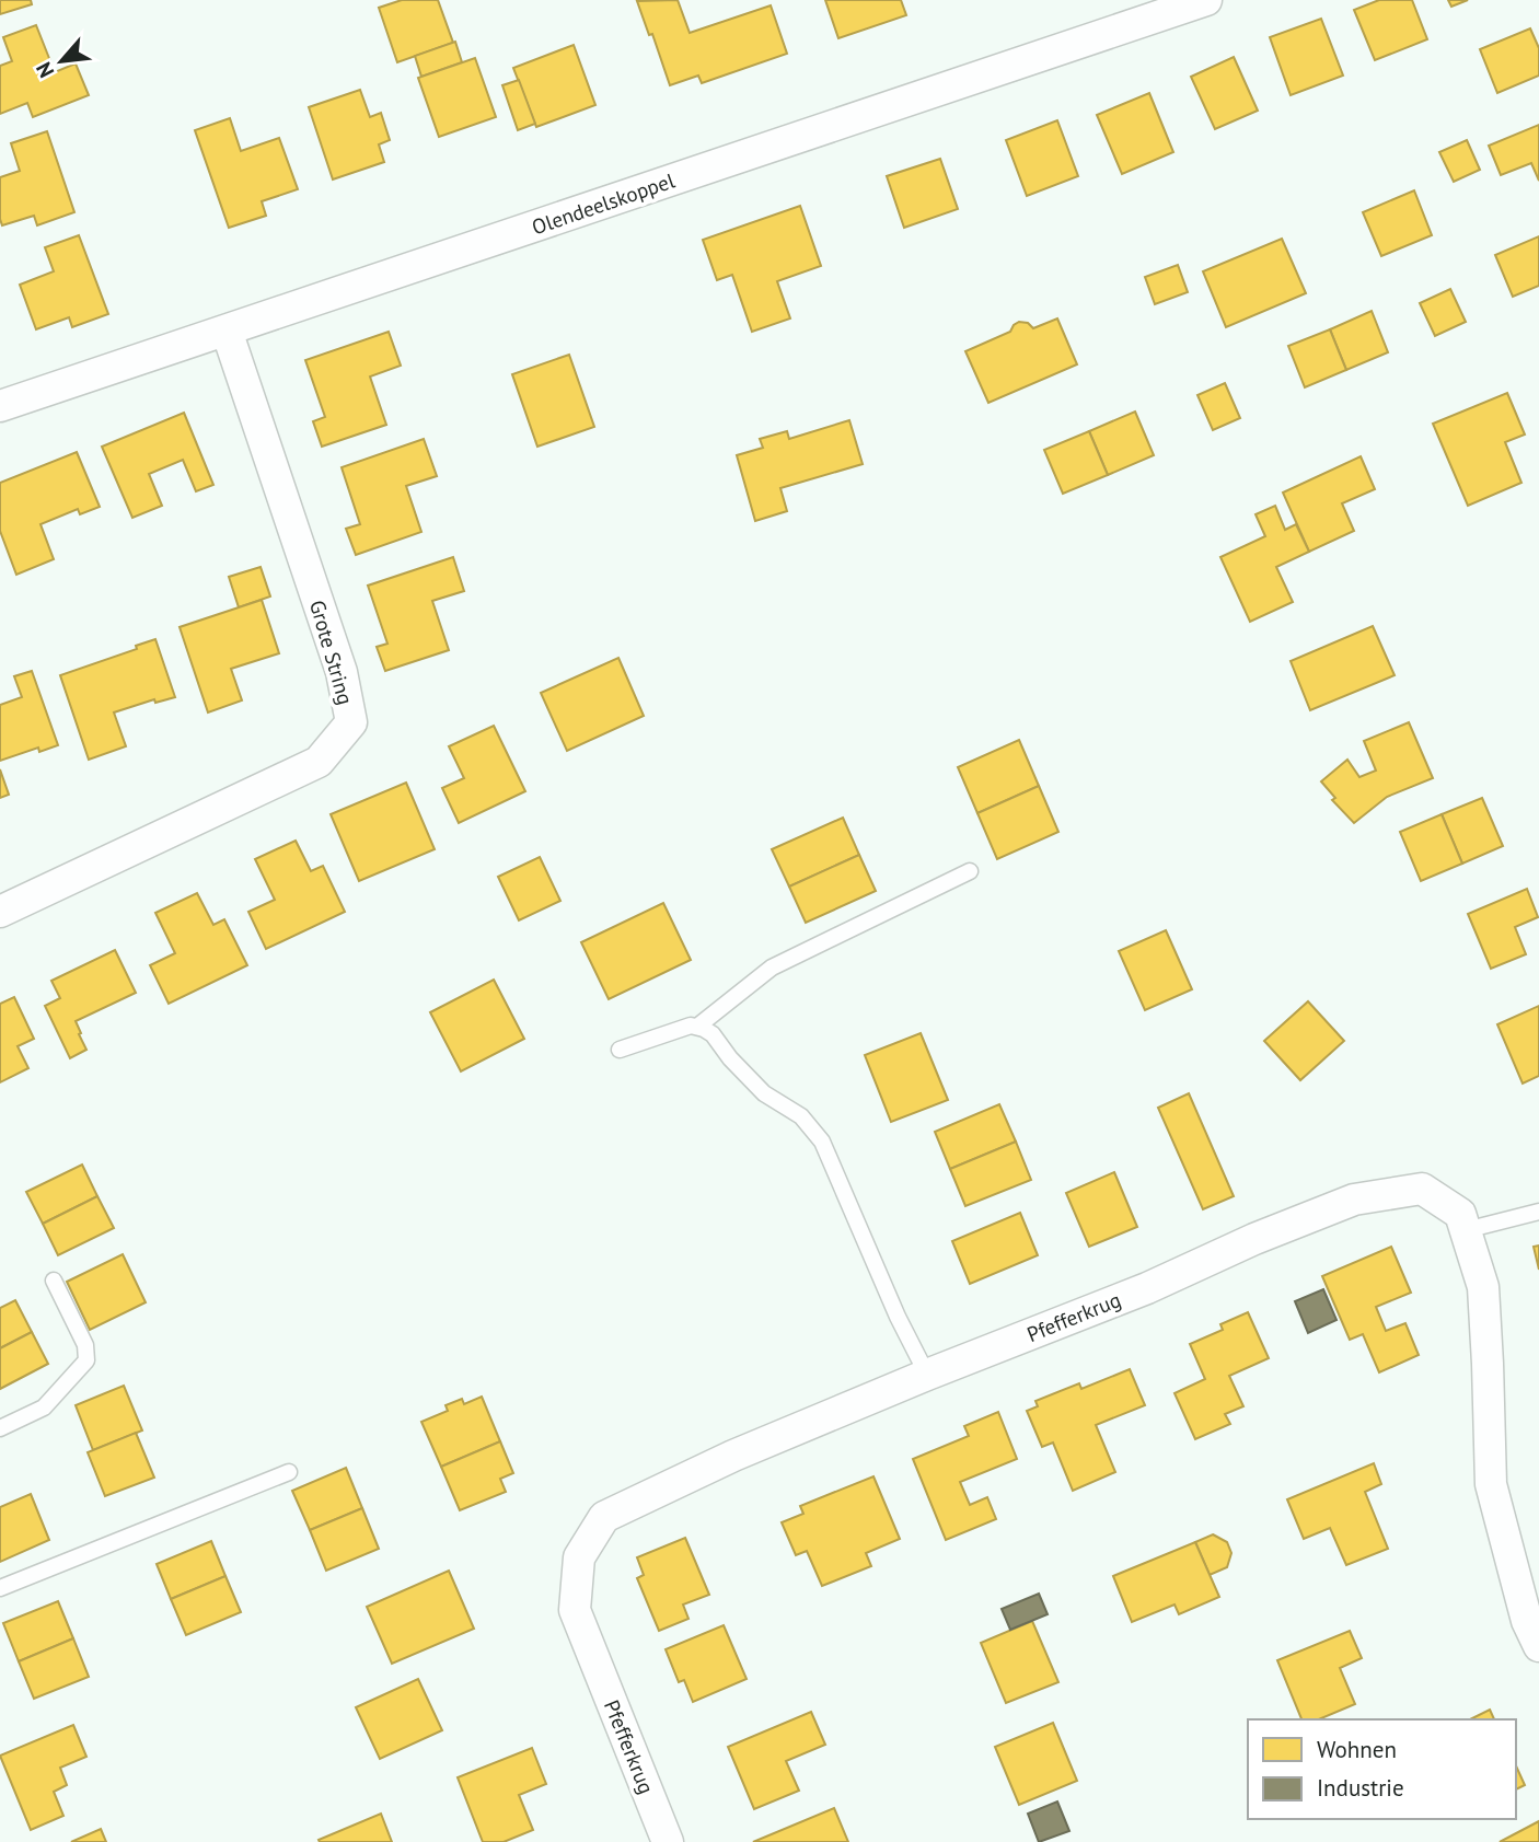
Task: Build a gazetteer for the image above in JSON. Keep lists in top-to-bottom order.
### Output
{
  "streets": {
    "street": ["Olendeelskoppel", "Grote String", "Pfefferkrug"]
  },
  "crossings": [
    ["Olendeelskoppel", "Grote String"]
  ],
  "legend": ["Wohnen", "Industrie"],
  "north": "bottom left"
}
